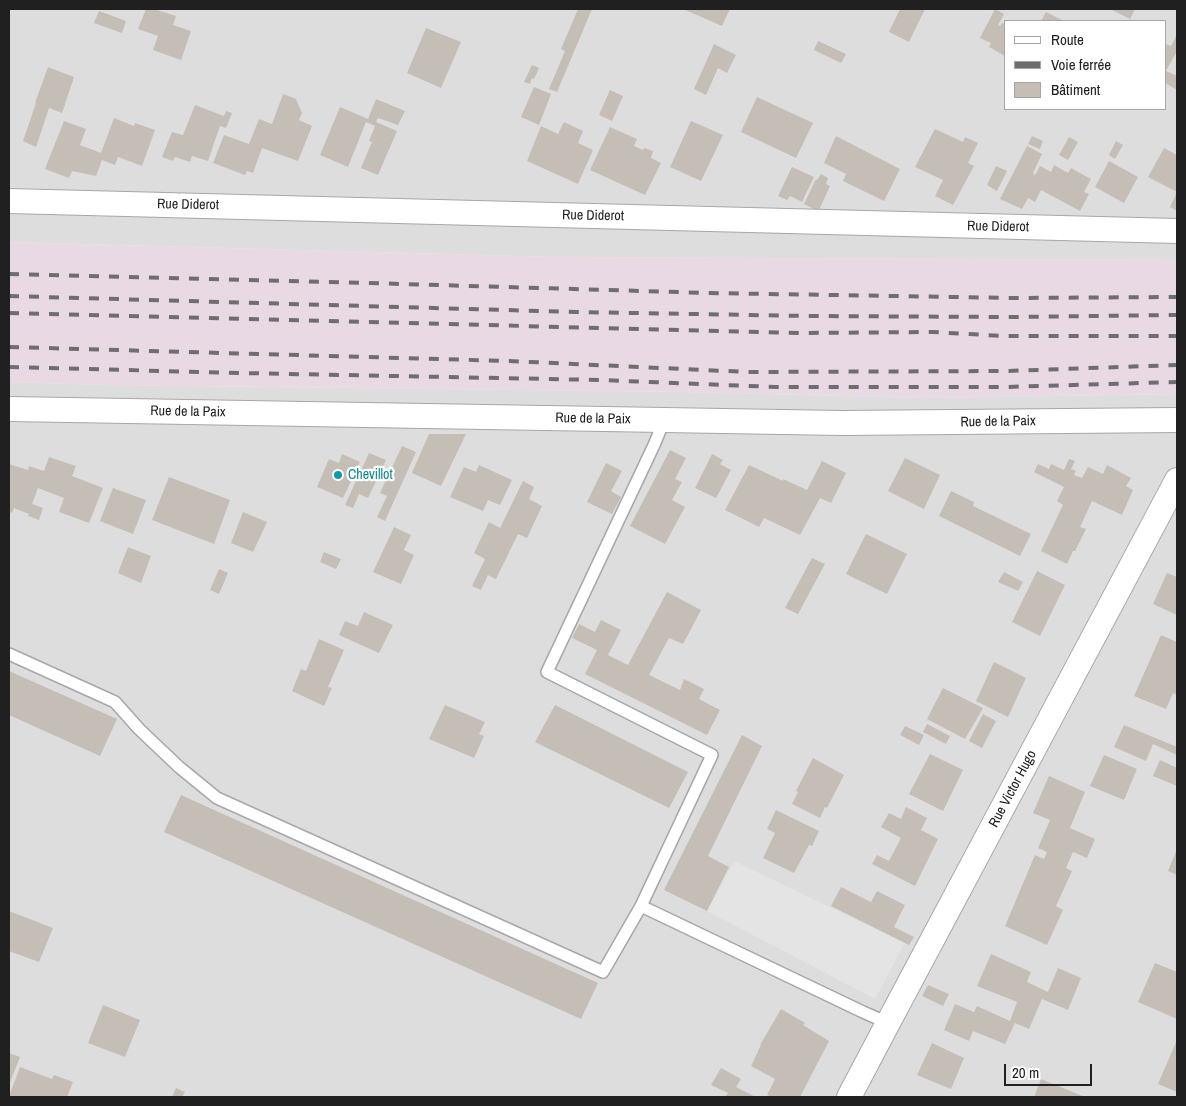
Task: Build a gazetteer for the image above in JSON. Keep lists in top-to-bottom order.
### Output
{
  "streets": {
    "street": ["Rue Diderot", "Rue de la Paix", "Rue Victor Hugo"]
  },
  "places": ["Chevillot"],
  "legend": ["Route", "Voie ferrée", "Bâtiment"],
  "scale_bar": "20 m"
}
